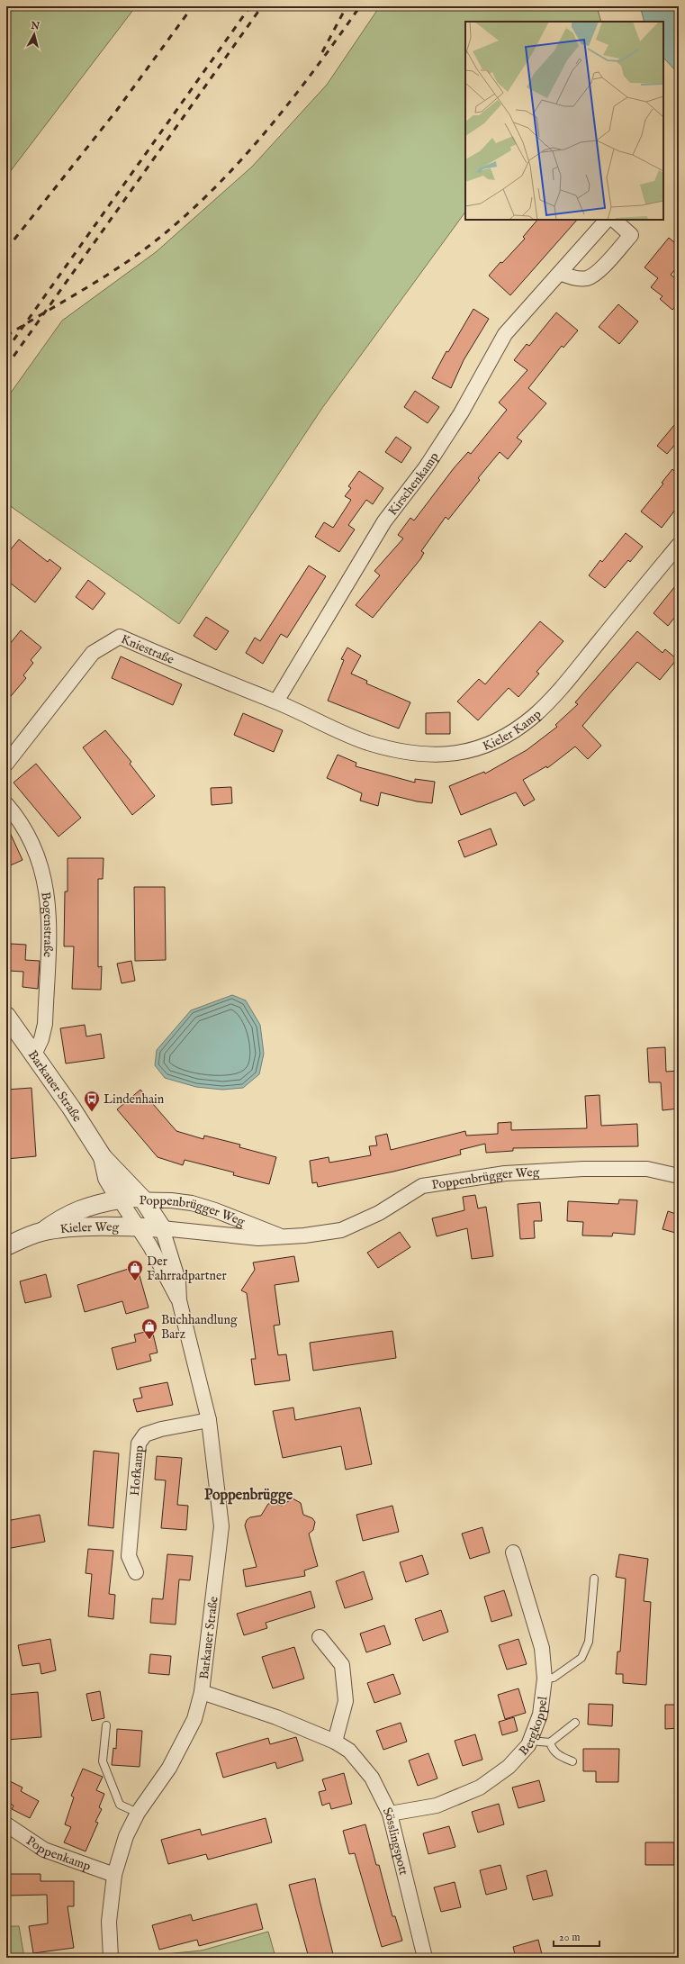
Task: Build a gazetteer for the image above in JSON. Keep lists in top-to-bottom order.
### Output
{
  "streets": {
    "street": [
      "Kirschenkamp",
      "Kniestraße",
      "Kieler Kamp",
      "Bogenstraße",
      "Barkauer Straße",
      "Poppenbrügger Weg",
      "Kieler Weg",
      "Hofkamp",
      "Bergkoppel",
      "Sösslingspott",
      "Poppenkamp"
    ]
  },
  "crossings": [
    ["Kirschenkamp", "Kniestraße"],
    ["Kirschenkamp", "Kieler Kamp"],
    ["Kniestraße", "Kieler Kamp"],
    ["Bogenstraße", "Barkauer Straße"],
    ["Barkauer Straße", "Poppenbrügger Weg"],
    ["Barkauer Straße", "Kieler Weg"],
    ["Barkauer Straße", "Hofkamp"],
    ["Barkauer Straße", "Sösslingspott"],
    ["Barkauer Straße", "Poppenkamp"],
    ["Poppenbrügger Weg", "Kieler Weg"],
    ["Bergkoppel", "Sösslingspott"]
  ],
  "districts": ["Poppenbrügge"],
  "places": {
    "bus stop": ["Lindenhain"],
    "shop": ["Der Fahrradpartner", "Buchhandlung Barz"]
  },
  "scale_bar": "20 m",
  "north": "top"
}
